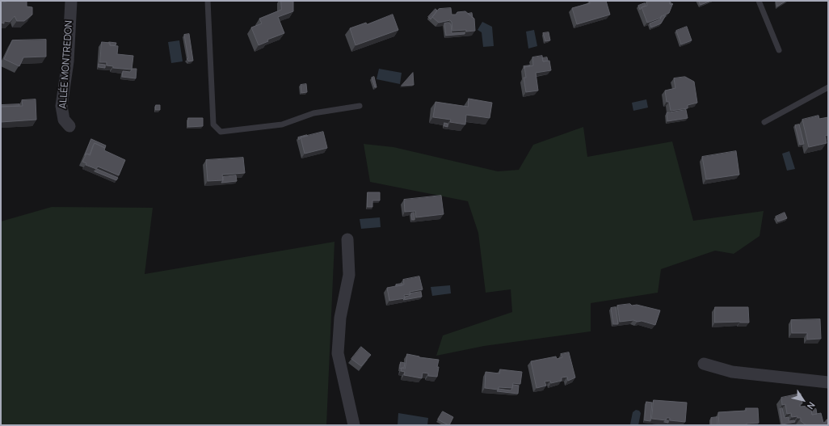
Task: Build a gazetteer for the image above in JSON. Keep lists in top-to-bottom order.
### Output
{
  "streets": {
    "street": ["ALLÉE MONTREDON"]
  },
  "north": "bottom right"
}
